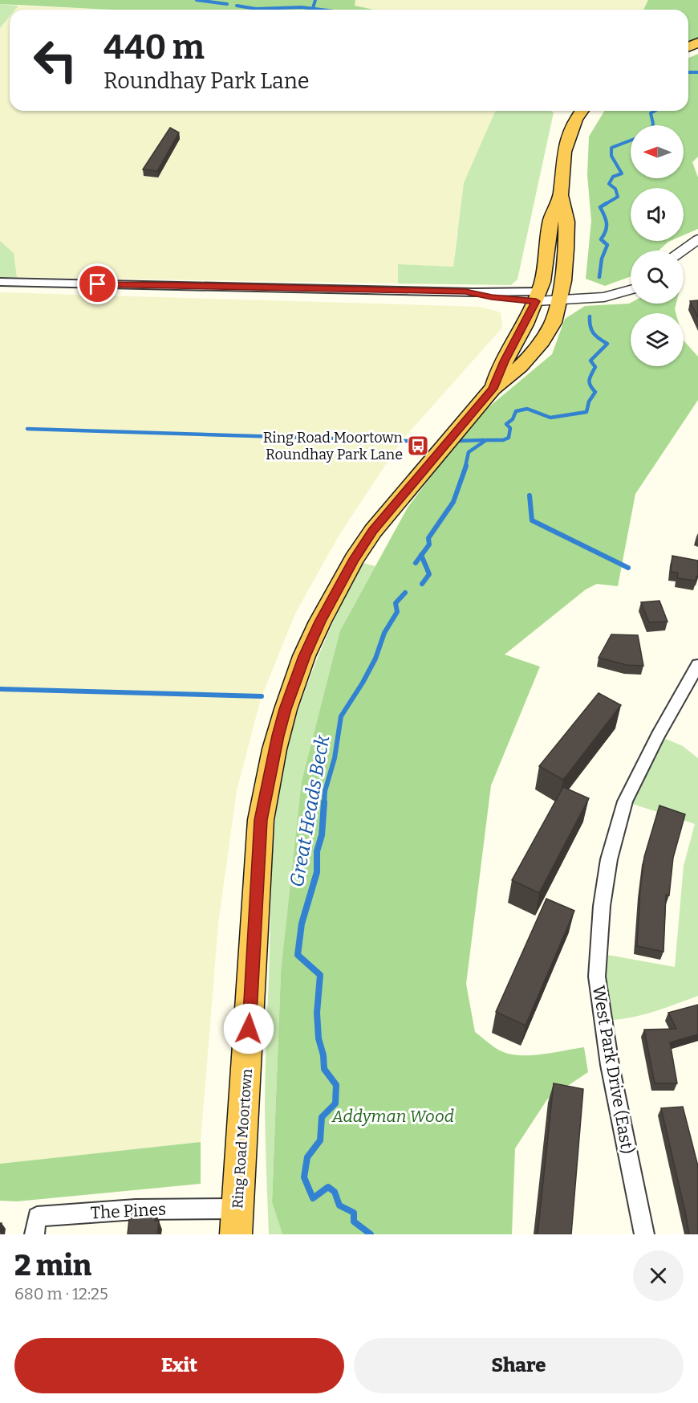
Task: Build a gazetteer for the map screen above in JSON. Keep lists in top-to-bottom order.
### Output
{
  "streets": {
    "highway": ["Ring Road Moortown"],
    "street": ["West Park Drive (East)", "The Pines"]
  },
  "crossings": [
    ["Ring Road Moortown", "The Pines"]
  ],
  "water": ["Great Heads Beck"],
  "parks": ["Addyman Wood"],
  "places": {
    "bus stop": ["Ring Road Moortown Roundhay Park Lane"]
  },
  "north": "left",
  "page": {
    "turn": ["440 m", "Roundhay Park Lane"],
    "heading": ["2 min", "680 m · 12:25"],
    "buttons": ["Exit", "Share"]
  }
}
